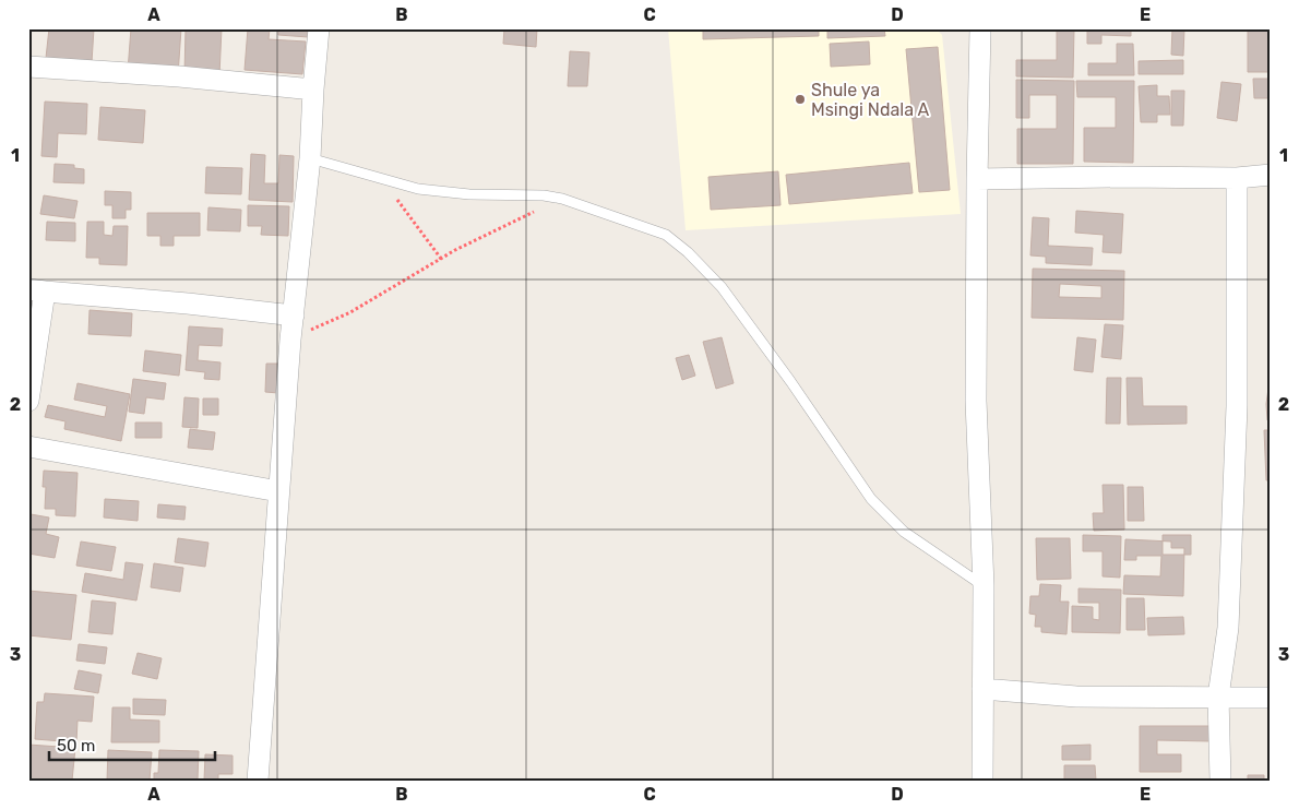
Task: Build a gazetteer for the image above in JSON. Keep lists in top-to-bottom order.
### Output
{
  "places": ["Shule ya Msingi Ndala A"],
  "scale_bar": "50 m",
  "grid": {
    "columns": [
      "A",
      "B",
      "C",
      "D",
      "E"
    ],
    "rows": ["1", "2", "3"]
  }
}
